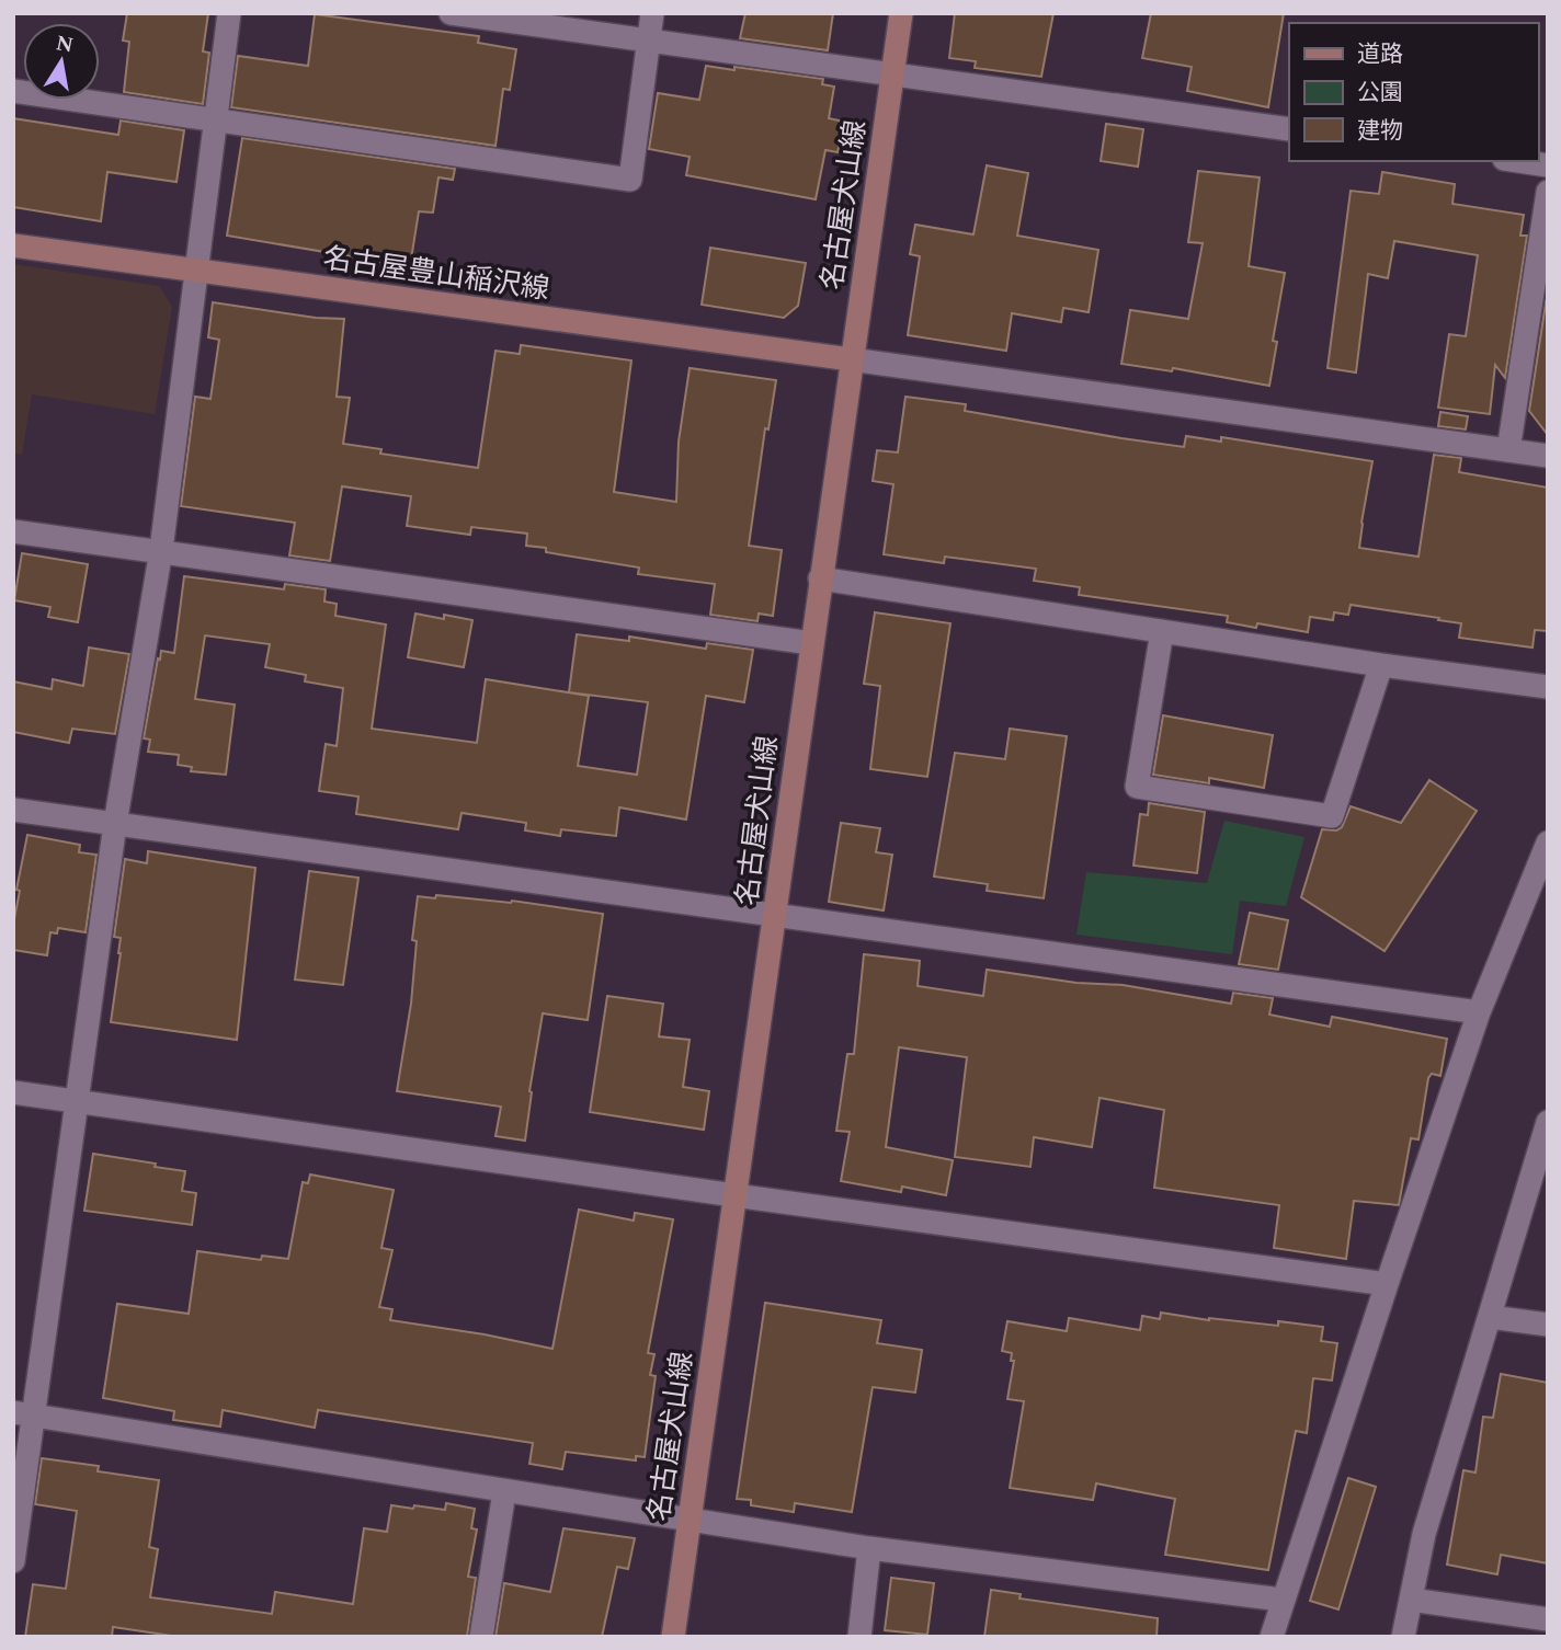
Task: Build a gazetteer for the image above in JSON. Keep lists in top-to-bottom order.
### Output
{
  "streets": {
    "main road": ["名古屋犬山線", "名古屋豊山稲沢線"]
  },
  "crossings": [
    ["名古屋犬山線", "名古屋豊山稲沢線"]
  ],
  "legend": ["道路", "公園", "建物"],
  "north": "top"
}
